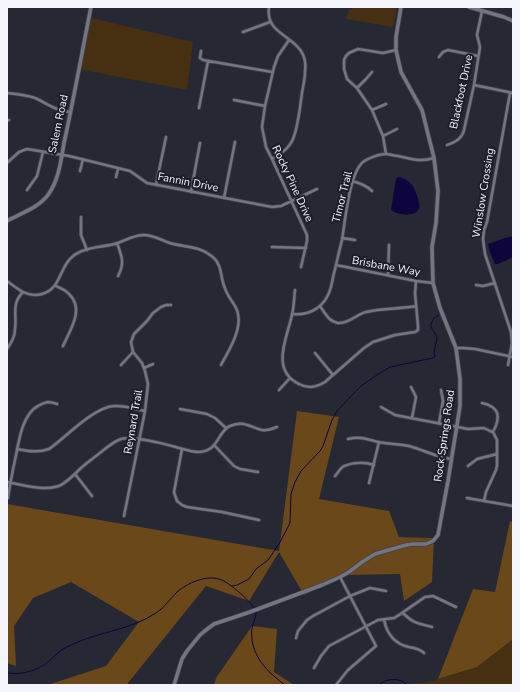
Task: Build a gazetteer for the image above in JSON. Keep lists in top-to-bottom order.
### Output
{
  "streets": {
    "street": [
      "Blackfoot Drive",
      "Salem Road",
      "Fannin Drive",
      "Rocky Pine Drive",
      "Winslow Crossing",
      "Timor Trail",
      "Brisbane Way",
      "Reynard Trail",
      "Rock Springs Road"
    ]
  },
  "crossings": [
    ["Salem Road", "Fannin Drive"],
    ["Fannin Drive", "Rocky Pine Drive"],
    ["Timor Trail", "Brisbane Way"],
    ["Timor Trail", "Rock Springs Road"],
    ["Brisbane Way", "Rock Springs Road"]
  ]
}
